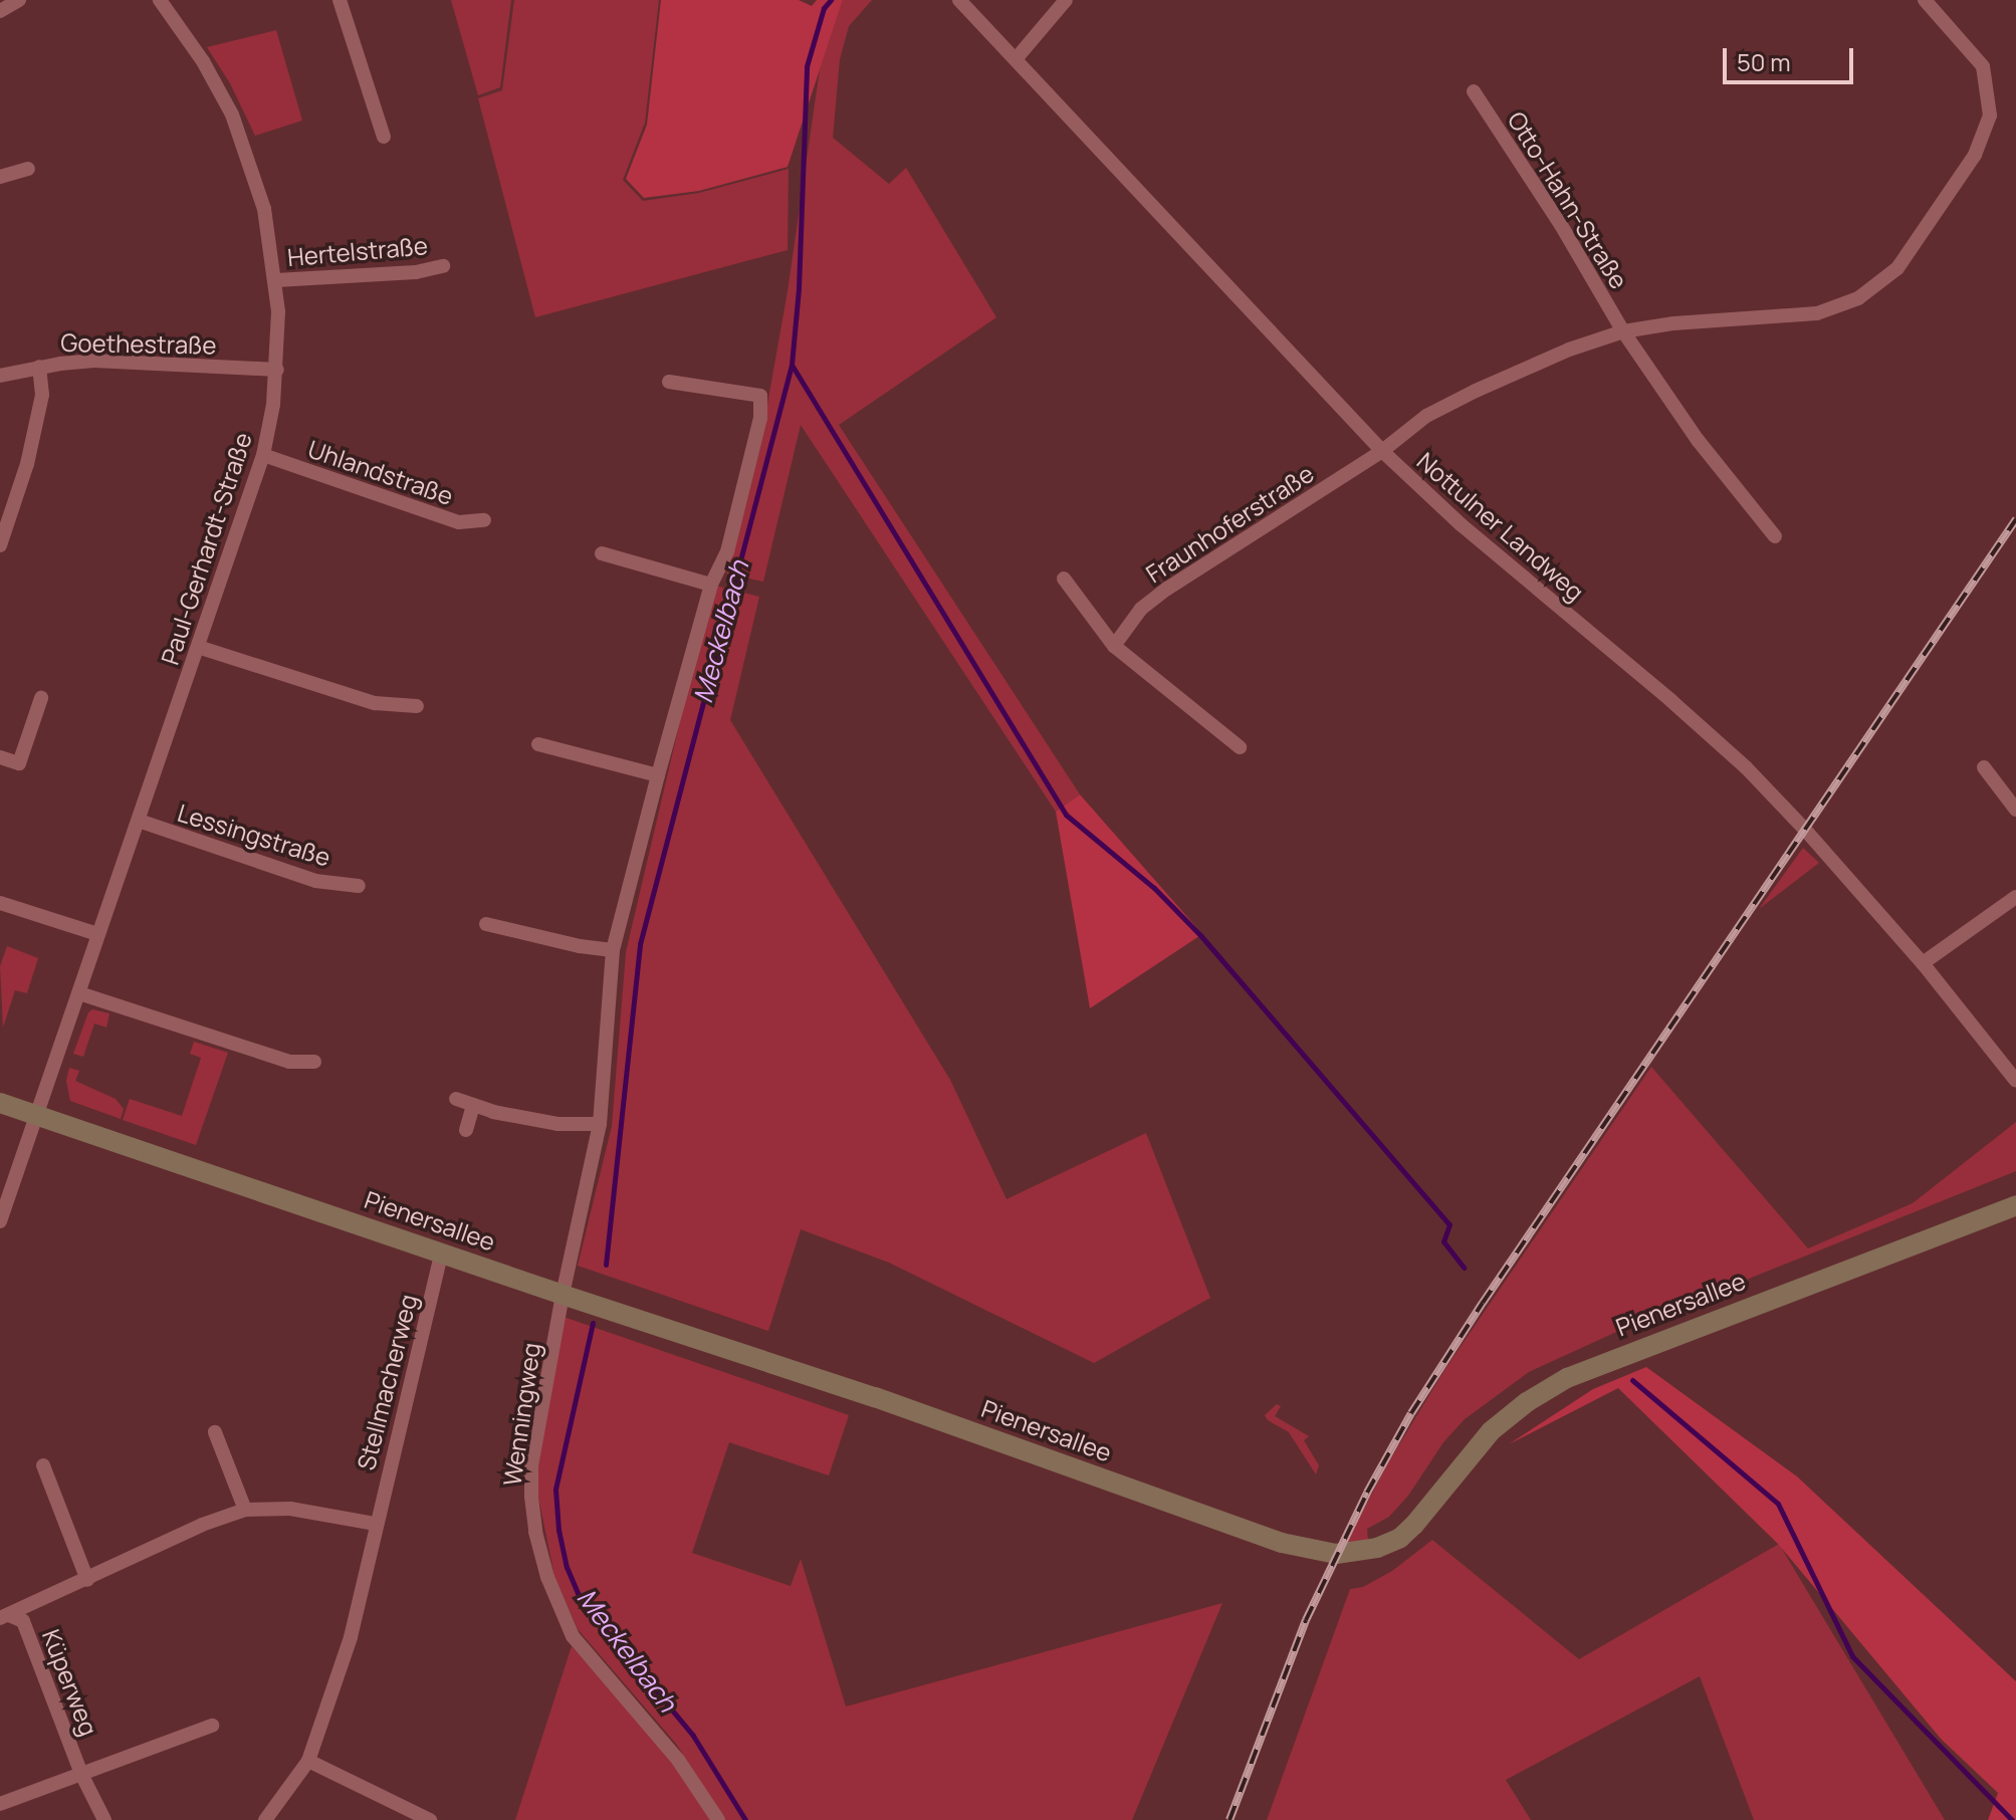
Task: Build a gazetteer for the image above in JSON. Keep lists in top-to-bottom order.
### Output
{
  "streets": {
    "main road": ["Pienersallee"],
    "street": [
      "Otto-Hahn-Straße",
      "Hertelstraße",
      "Goethestraße",
      "Uhlandstraße",
      "Fraunhoferstraße",
      "Nottulner Landweg",
      "Paul-Gerhardt-Straße",
      "Lessingstraße",
      "Stellmacherweg",
      "Wenningweg",
      "Küperweg"
    ]
  },
  "crossings": [
    ["Hertelstraße", "Paul-Gerhardt-Straße"],
    ["Goethestraße", "Paul-Gerhardt-Straße"],
    ["Uhlandstraße", "Paul-Gerhardt-Straße"],
    ["Fraunhoferstraße", "Nottulner Landweg"],
    ["Paul-Gerhardt-Straße", "Lessingstraße"],
    ["Paul-Gerhardt-Straße", "Pienersallee"],
    ["Pienersallee", "Stellmacherweg"],
    ["Pienersallee", "Wenningweg"]
  ],
  "water": ["Meckelbach"],
  "scale_bar": "50 m"
}
